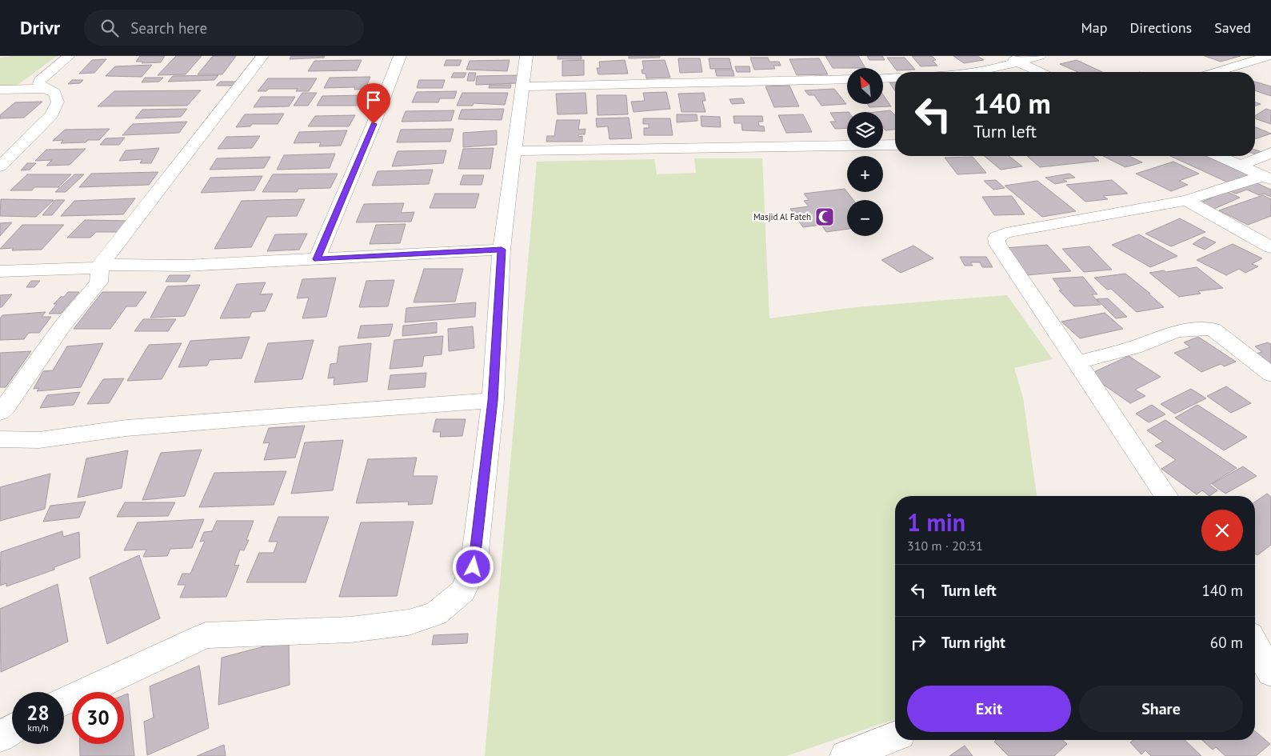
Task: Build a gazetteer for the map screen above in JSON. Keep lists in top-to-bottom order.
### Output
{
  "places": {
    "mosque": ["Masjid Al Fateh"]
  },
  "north": "top left",
  "page": {
    "header": "Drivr",
    "search": "Search here",
    "nav": ["Map", "Directions", "Saved"],
    "map_buttons": ["+", "−"],
    "turn": ["140 m", "Turn left"],
    "heading": ["1 min", "310 m · 20:31"],
    "list": [
      {
        "name": "Turn left",
        "value": "140 m"
      },
      {
        "name": "Turn right",
        "value": "60 m"
      }
    ],
    "buttons": ["Exit", "Share"],
    "speed": "28 km/h",
    "limit": "30"
  }
}
